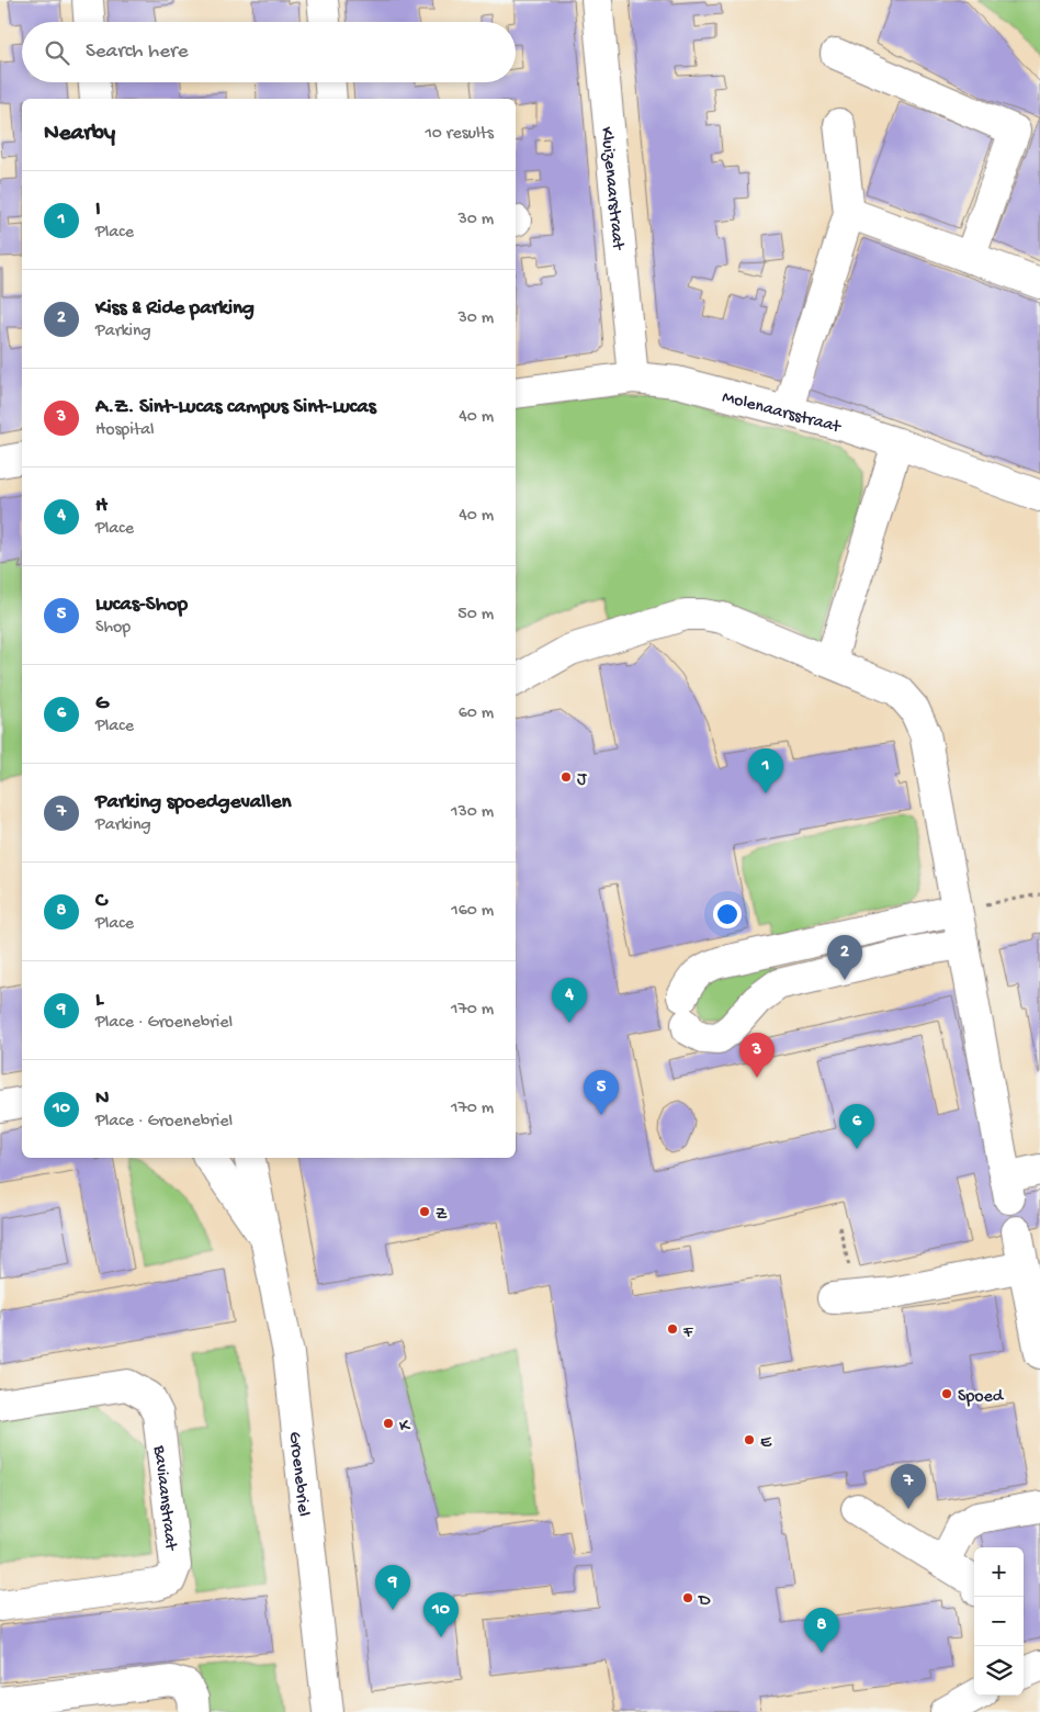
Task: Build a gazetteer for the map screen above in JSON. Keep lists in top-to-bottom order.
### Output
{
  "streets": {
    "street": [
      "Kluizenaarstraat",
      "Molenaarsstraat",
      "Groenebriel",
      "Baviaanstraat"
    ]
  },
  "crossings": [
    ["Kluizenaarstraat", "Molenaarsstraat"]
  ],
  "places": [
    "J",
    "Z",
    "F",
    "Spoed",
    "K",
    "E",
    "D"
  ],
  "page": {
    "search": "Search here",
    "heading": ["Nearby", "10 results"],
    "list": [
      {
        "mark": "1",
        "name": "I",
        "note": "Place",
        "value": "30 m"
      },
      {
        "mark": "2",
        "name": "Kiss & Ride parking",
        "note": "Parking",
        "value": "30 m"
      },
      {
        "mark": "3",
        "name": "A.Z. Sint-Lucas campus Sint-Lucas",
        "note": "Hospital",
        "value": "40 m"
      },
      {
        "mark": "4",
        "name": "H",
        "note": "Place",
        "value": "40 m"
      },
      {
        "mark": "5",
        "name": "Lucas-Shop",
        "note": "Shop",
        "value": "50 m"
      },
      {
        "mark": "6",
        "name": "G",
        "note": "Place",
        "value": "60 m"
      },
      {
        "mark": "7",
        "name": "Parking spoedgevallen",
        "note": "Parking",
        "value": "130 m"
      },
      {
        "mark": "8",
        "name": "C",
        "note": "Place",
        "value": "160 m"
      },
      {
        "mark": "9",
        "name": "L",
        "note": "Place · Groenebriel",
        "value": "170 m"
      },
      {
        "mark": "10",
        "name": "N",
        "note": "Place · Groenebriel",
        "value": "170 m"
      }
    ],
    "pins": [
      "1",
      "2",
      "4",
      "3",
      "5",
      "6",
      "7",
      "9",
      "10",
      "8"
    ],
    "map_buttons": ["+", "−"]
  }
}
